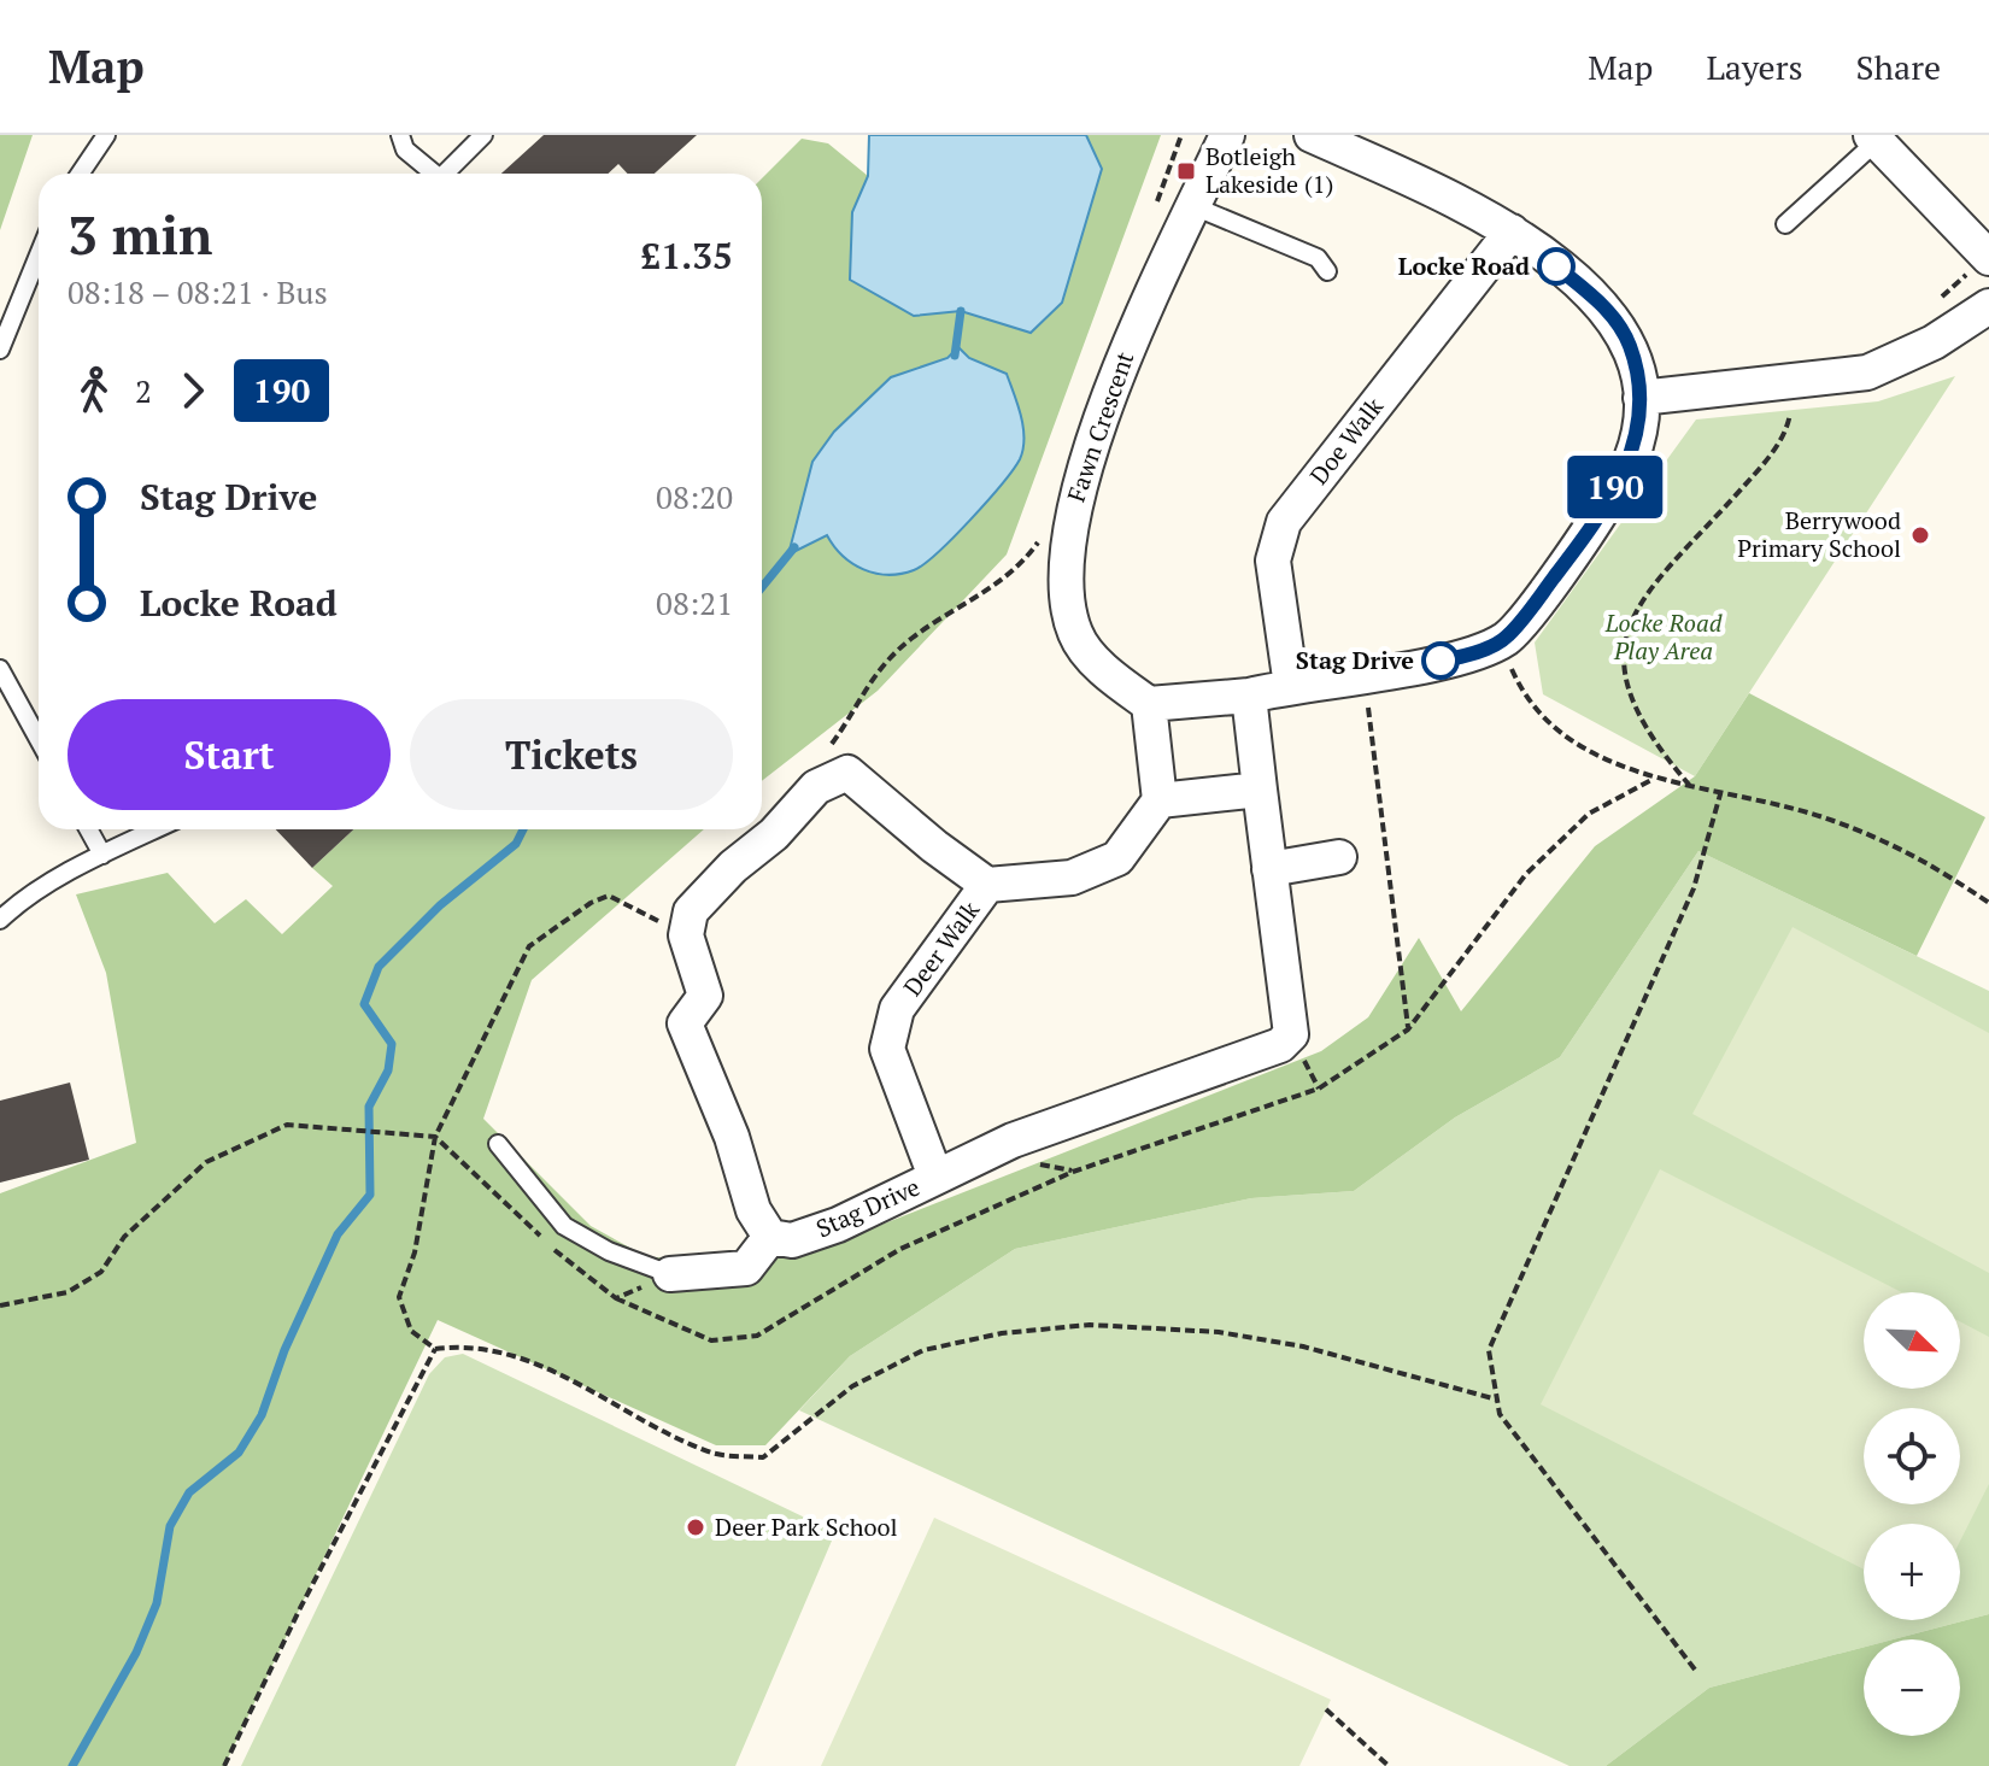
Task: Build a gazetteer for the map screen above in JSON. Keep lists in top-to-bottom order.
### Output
{
  "streets": {
    "street": [
      "Fawn Crescent",
      "Doe Walk",
      "Deer Walk",
      "Stag Drive"
    ]
  },
  "crossings": [
    ["Deer Walk", "Stag Drive"]
  ],
  "parks": ["Locke Road Play Area"],
  "places": {
    "transit": ["Botleigh Lakeside (1)"],
    "other": [
      "Locke Road",
      "Berrywood Primary School",
      "Stag Drive",
      "Deer Park School"
    ]
  },
  "lines": ["bus line 190"],
  "north": "bottom right",
  "page": {
    "header": "Map",
    "nav": ["Map", "Layers", "Share"],
    "on_map": "190",
    "heading": ["3 min", "08:18 – 08:21 · Bus", "£1.35"],
    "legs": ["2", "190"],
    "list": [
      {
        "name": "Stag Drive",
        "value": "08:20"
      },
      {
        "name": "Locke Road",
        "value": "08:21"
      }
    ],
    "buttons": ["Start", "Tickets"],
    "map_buttons": ["+", "−"]
  }
}
